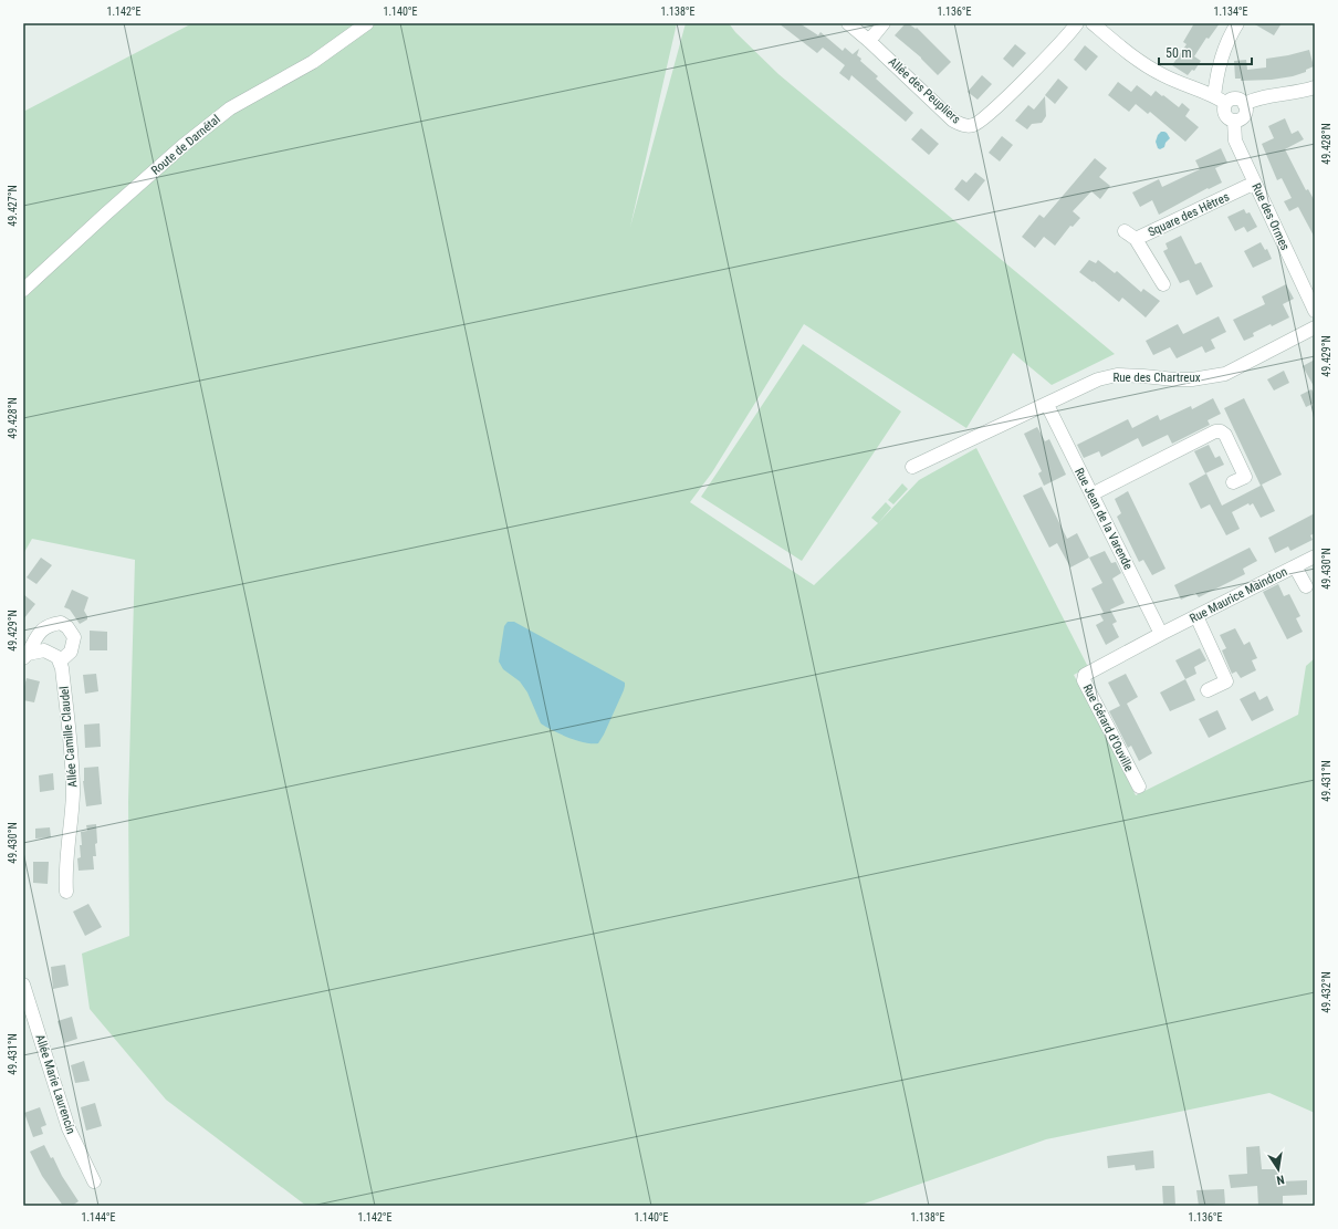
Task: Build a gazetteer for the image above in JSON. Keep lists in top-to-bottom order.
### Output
{
  "streets": {
    "street": [
      "Allée des Peupliers",
      "Route de Darnétal",
      "Square des Hêtres",
      "Rue des Ormes",
      "Rue des Chartreux",
      "Rue Jean de la Varende",
      "Rue Maurice Maindron",
      "Rue Gérard d'Ouville",
      "Allée Camille Claudel",
      "Allée Marie Laurencin"
    ]
  },
  "crossings": [
    ["Square des Hêtres", "Rue des Ormes"],
    ["Rue des Chartreux", "Rue Jean de la Varende"],
    ["Rue Jean de la Varende", "Rue Maurice Maindron"],
    ["Rue Jean de la Varende", "Rue Gérard d'Ouville"],
    ["Rue Maurice Maindron", "Rue Gérard d'Ouville"]
  ],
  "scale_bar": "50 m",
  "north": "bottom",
  "coordinates": [
    "1.142°E",
    "1.140°E",
    "1.138°E",
    "1.136°E",
    "1.134°E",
    "49.428°N",
    "49.427°N",
    "49.429°N",
    "49.430°N",
    "49.431°N",
    "49.432°N",
    "1.144°E"
  ]
}
